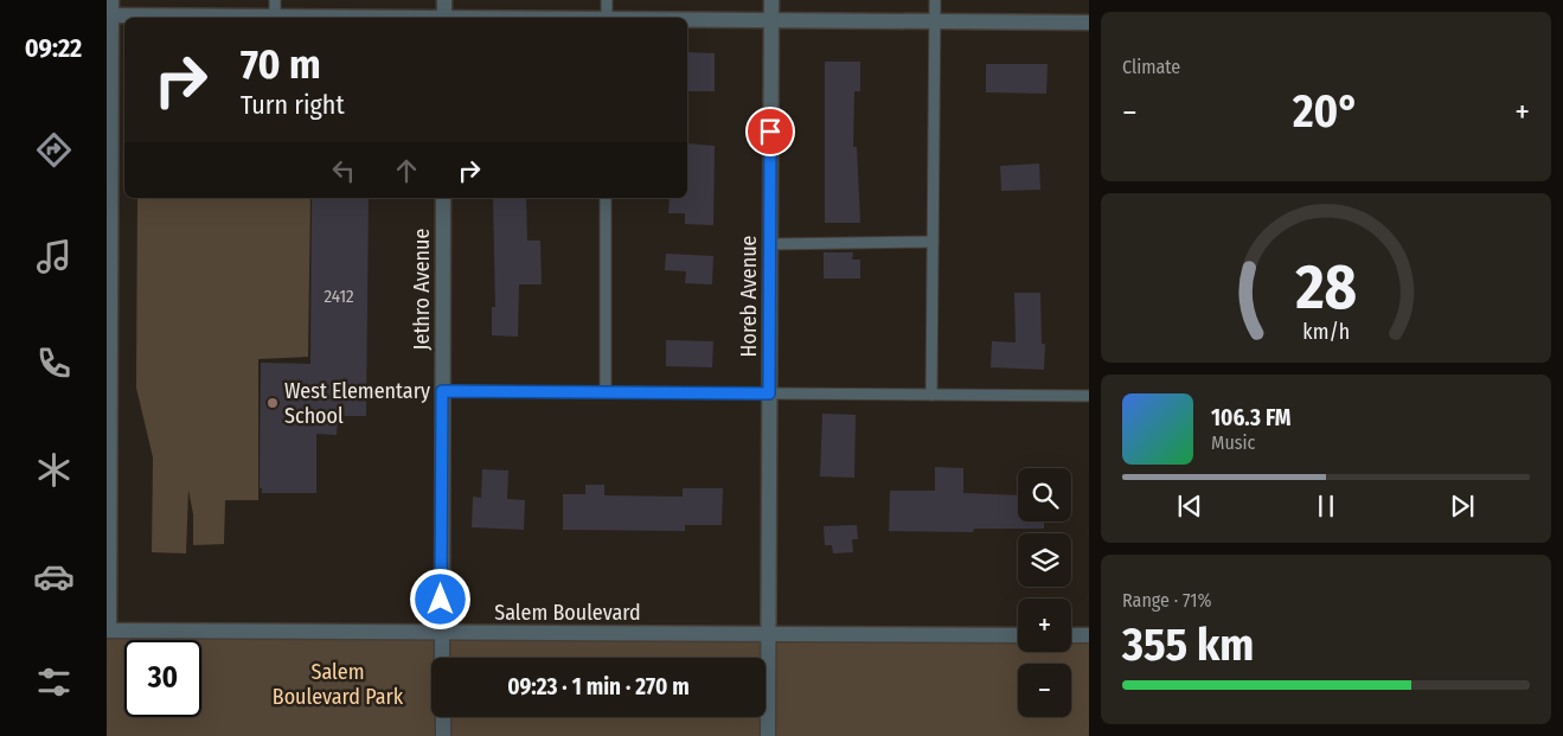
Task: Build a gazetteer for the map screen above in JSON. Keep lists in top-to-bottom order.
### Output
{
  "streets": {
    "street": ["Jethro Avenue", "Horeb Avenue", "Salem Boulevard"]
  },
  "crossings": [
    ["Jethro Avenue", "Salem Boulevard"],
    ["Horeb Avenue", "Salem Boulevard"]
  ],
  "parks": ["Salem Boulevard Park"],
  "places": ["West Elementary School"],
  "house_numbers": ["2412"],
  "page": {
    "tabs": "09:22",
    "tile": [
      "Climate",
      ["Range · 71%", "355 km"]
    ],
    "turn": ["70 m", "Turn right"],
    "heat": ["−", "20°", "+"],
    "song": ["106.3 FM", "Music"],
    "map_buttons": ["+", "−"],
    "limit": "30",
    "trip": "09:23 · 1 min · 270 m",
    "gauge": ["28", "km/h"]
  }
}
